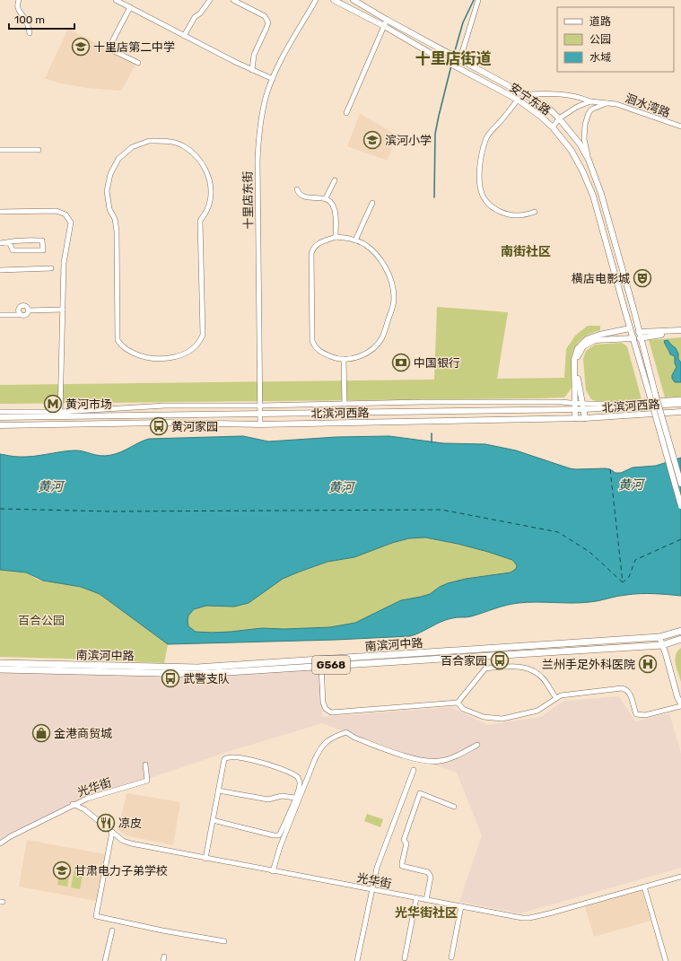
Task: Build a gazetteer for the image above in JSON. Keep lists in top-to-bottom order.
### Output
{
  "streets": {
    "highway": ["南滨河中路", "G568"],
    "main road": ["安宁东路", "北滨河西路"],
    "street": ["洄水湾路", "十里店东街", "光华街"]
  },
  "crossings": [
    ["安宁东路", "洄水湾路"],
    ["十里店东街", "北滨河西路"]
  ],
  "districts": ["十里店街道", "南街社区", "光华街社区"],
  "water": ["黄河"],
  "parks": ["百合公园"],
  "places": {
    "school or university": ["十里店第二中学", "滨河小学", "甘肃电力子弟学校"],
    "theatre": ["横店电影城"],
    "bank": ["中国银行"],
    "metro station": ["黄河市场"],
    "bus stop": ["黄河家园", "百合家园", "武警支队"],
    "hospital": ["兰州手足外科医院"],
    "shop": ["金港商贸城"],
    "restaurant": ["凉皮"]
  },
  "legend": ["道路", "公园", "水域"],
  "scale_bar": "100 m"
}
